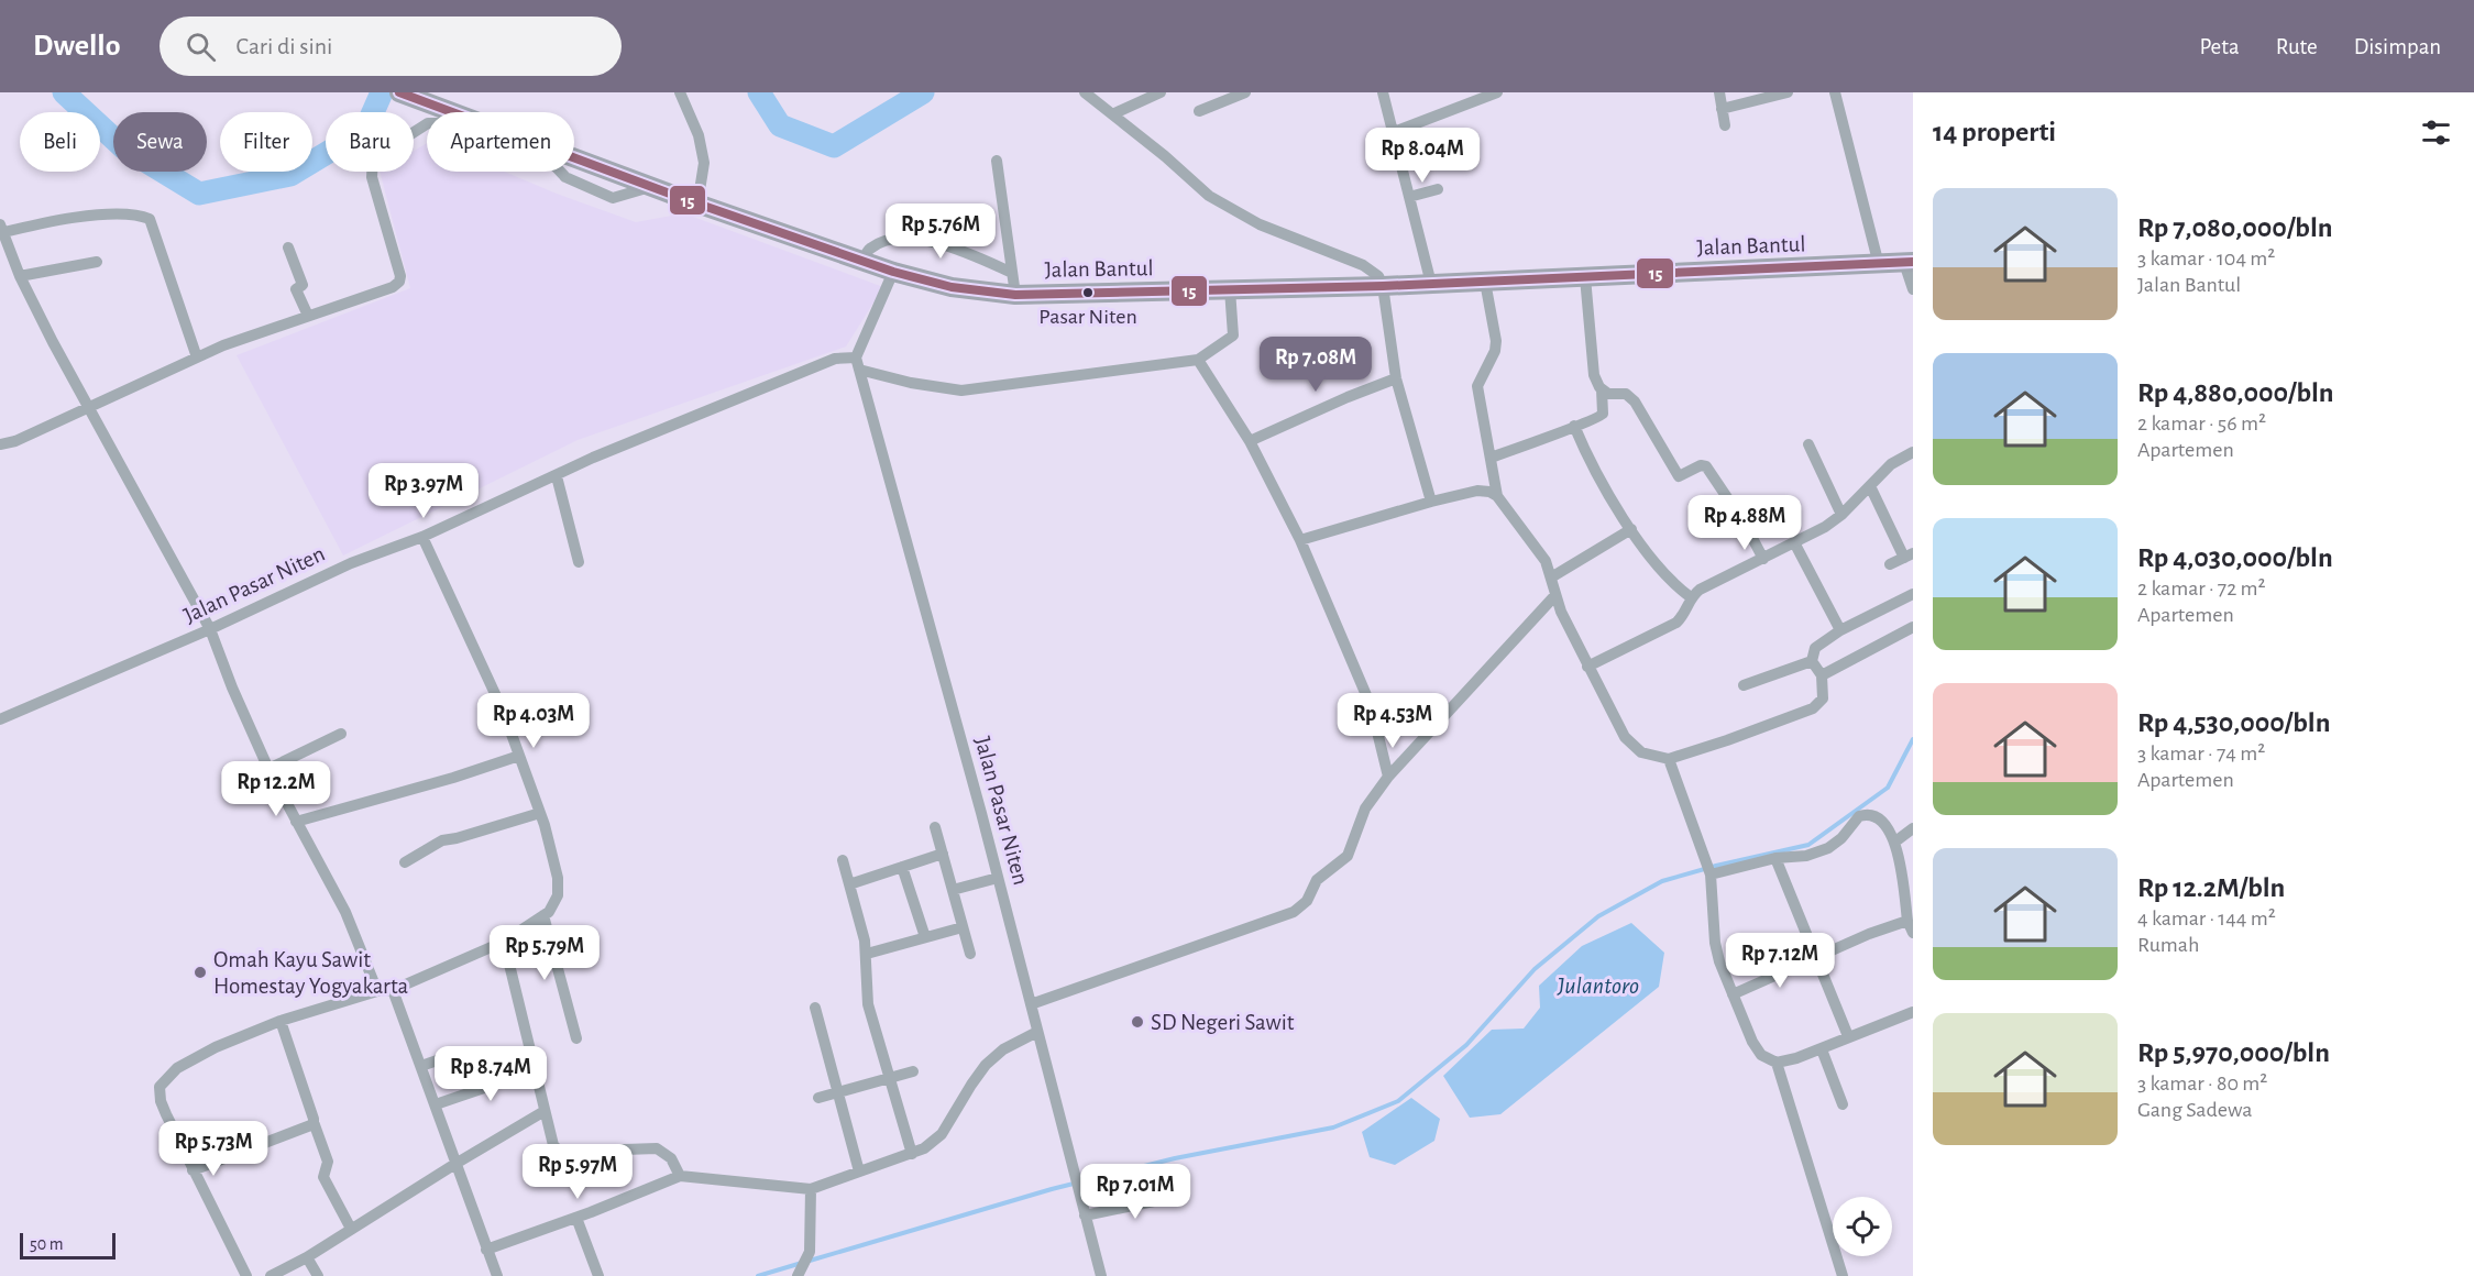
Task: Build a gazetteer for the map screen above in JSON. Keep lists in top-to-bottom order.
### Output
{
  "streets": {
    "main road": ["Jalan Bantul"],
    "street": ["Jalan Pasar Niten"]
  },
  "water": ["Julantoro"],
  "places": ["Pasar Niten", "Omah Kayu Sawit Homestay Yogyakarta", "SD Negeri Sawit"],
  "lines": ["transit line 15"],
  "scale_bar": "50 m",
  "page": {
    "header": "Dwello",
    "search": "Cari di sini",
    "nav": ["Peta", "Rute", "Disimpan"],
    "heading": "14 properti",
    "chip": [
      "Beli",
      "Sewa",
      "Filter",
      "Baru",
      "Apartemen"
    ],
    "price": [
      "Rp 8.04M",
      "Rp 5.76M",
      "Rp 7.08M",
      "Rp 3.97M",
      "Rp 4.88M",
      "Rp 4.03M",
      "Rp 4.53M",
      "Rp 12.2M",
      "Rp 5.79M",
      "Rp 7.12M",
      "Rp 8.74M",
      "Rp 5.73M",
      "Rp 5.97M",
      "Rp 7.01M"
    ],
    "list": [
      {
        "name": "Rp 7,080,000/bln",
        "note": "3 kamar · 104 m² · Jalan Bantul"
      },
      {
        "name": "Rp 4,880,000/bln",
        "note": "2 kamar · 56 m² · Apartemen"
      },
      {
        "name": "Rp 4,030,000/bln",
        "note": "2 kamar · 72 m² · Apartemen"
      },
      {
        "name": "Rp 4,530,000/bln",
        "note": "3 kamar · 74 m² · Apartemen"
      },
      {
        "name": "Rp 12.2M/bln",
        "note": "4 kamar · 144 m² · Rumah"
      },
      {
        "name": "Rp 5,970,000/bln",
        "note": "3 kamar · 80 m² · Gang Sadewa"
      }
    ],
    "scale": "50 m"
  }
}
